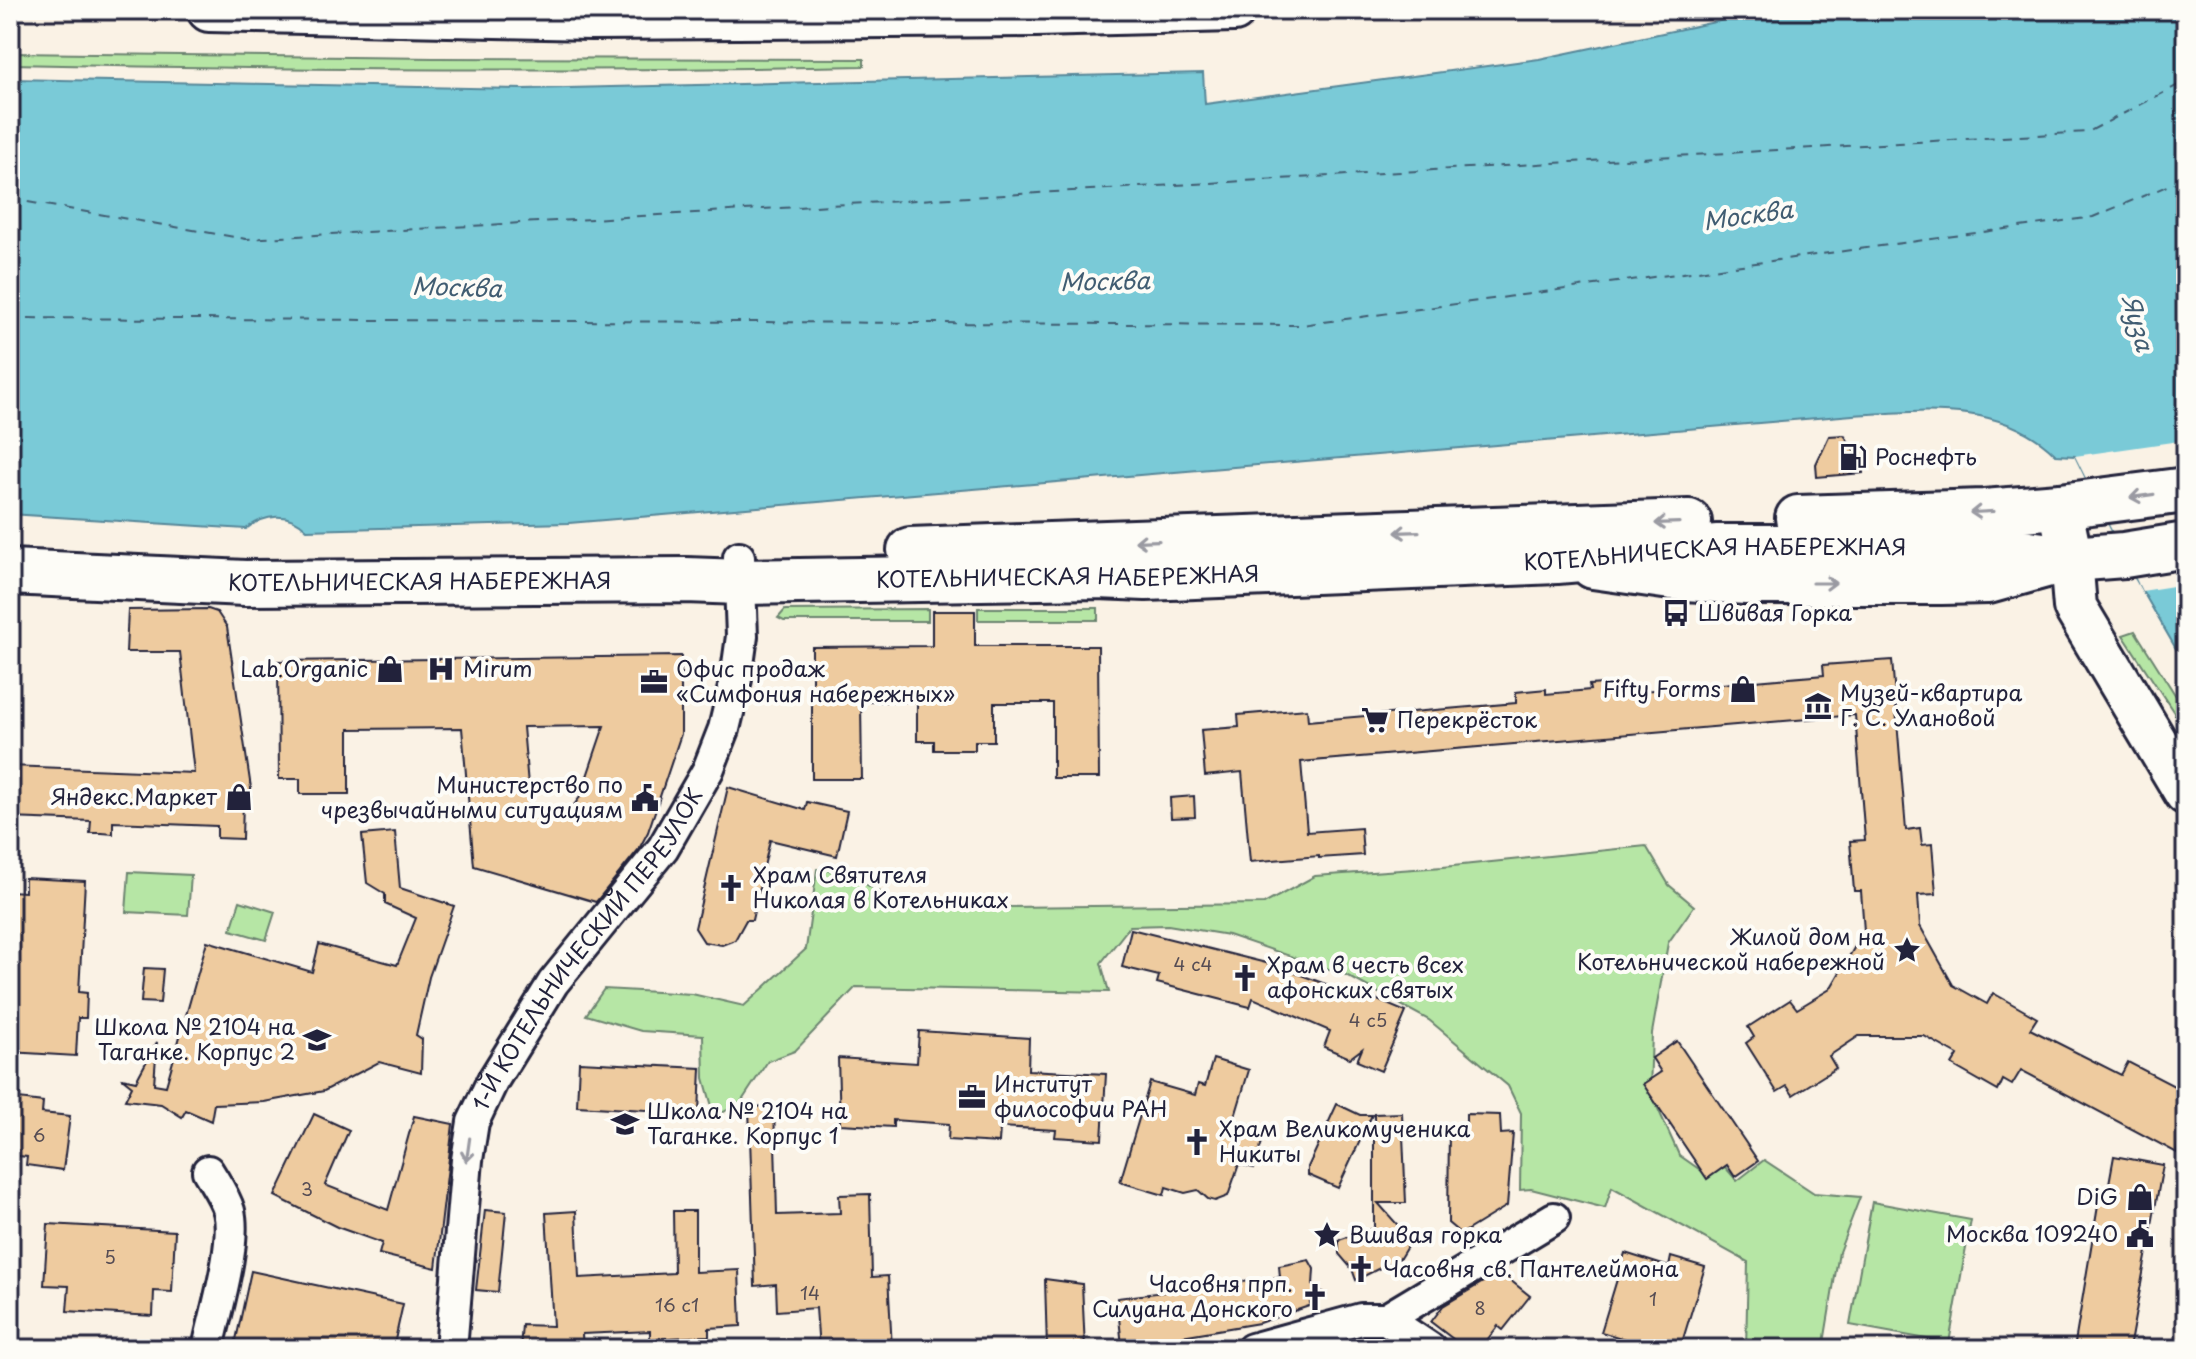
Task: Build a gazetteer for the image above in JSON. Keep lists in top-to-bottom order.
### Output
{
  "streets": {
    "main road": ["КОТЕЛЬНИЧЕСКАЯ НАБЕРЕЖНАЯ"],
    "street": ["1-Й КОТЕЛЬНИЧЕСКИЙ ПЕРЕУЛОК"]
  },
  "crossings": [
    ["КОТЕЛЬНИЧЕСКАЯ НАБЕРЕЖНАЯ", "1-Й КОТЕЛЬНИЧЕСКИЙ ПЕРЕУЛОК"]
  ],
  "one_way": ["1-Й КОТЕЛЬНИЧЕСКИЙ ПЕРЕУЛОК"],
  "water": ["Москва", "Яуза"],
  "places": {
    "fuel station": ["Роснефть"],
    "bus stop": ["Швивая Горка"],
    "shop": [
      "Lab.Organic",
      "Fifty Forms",
      "Яндекс.Маркет",
      "DiG"
    ],
    "hospital": ["Mirum"],
    "office": ["Офис продаж «Симфония набережных»", "Институт философии РАН"],
    "museum": ["Музей-квартира Г. С. Улановой"],
    "supermarket": ["Перекрёсток"],
    "public building": ["Министерство по чрезвычайными ситуациям", "Москва 109240"],
    "church": [
      "Храм Святителя Николая в Котельниках",
      "Храм в честь всех афонских святых",
      "Храм Великомученика Никиты",
      "Часовня св. Пантелеймона",
      "Часовня прп. Силуана Донского"
    ],
    "place": ["Жилой дом на Котельнической набережной", "Вшивая горка"],
    "school or university": ["Школа № 2104 на Таганке. Корпус 2", "Школа № 2104 на Таганке. Корпус 1"]
  },
  "house_numbers": [
    "4 с4",
    "4 с5",
    "6",
    "3",
    "5",
    "14",
    "1",
    "16 с1",
    "8"
  ]
}
